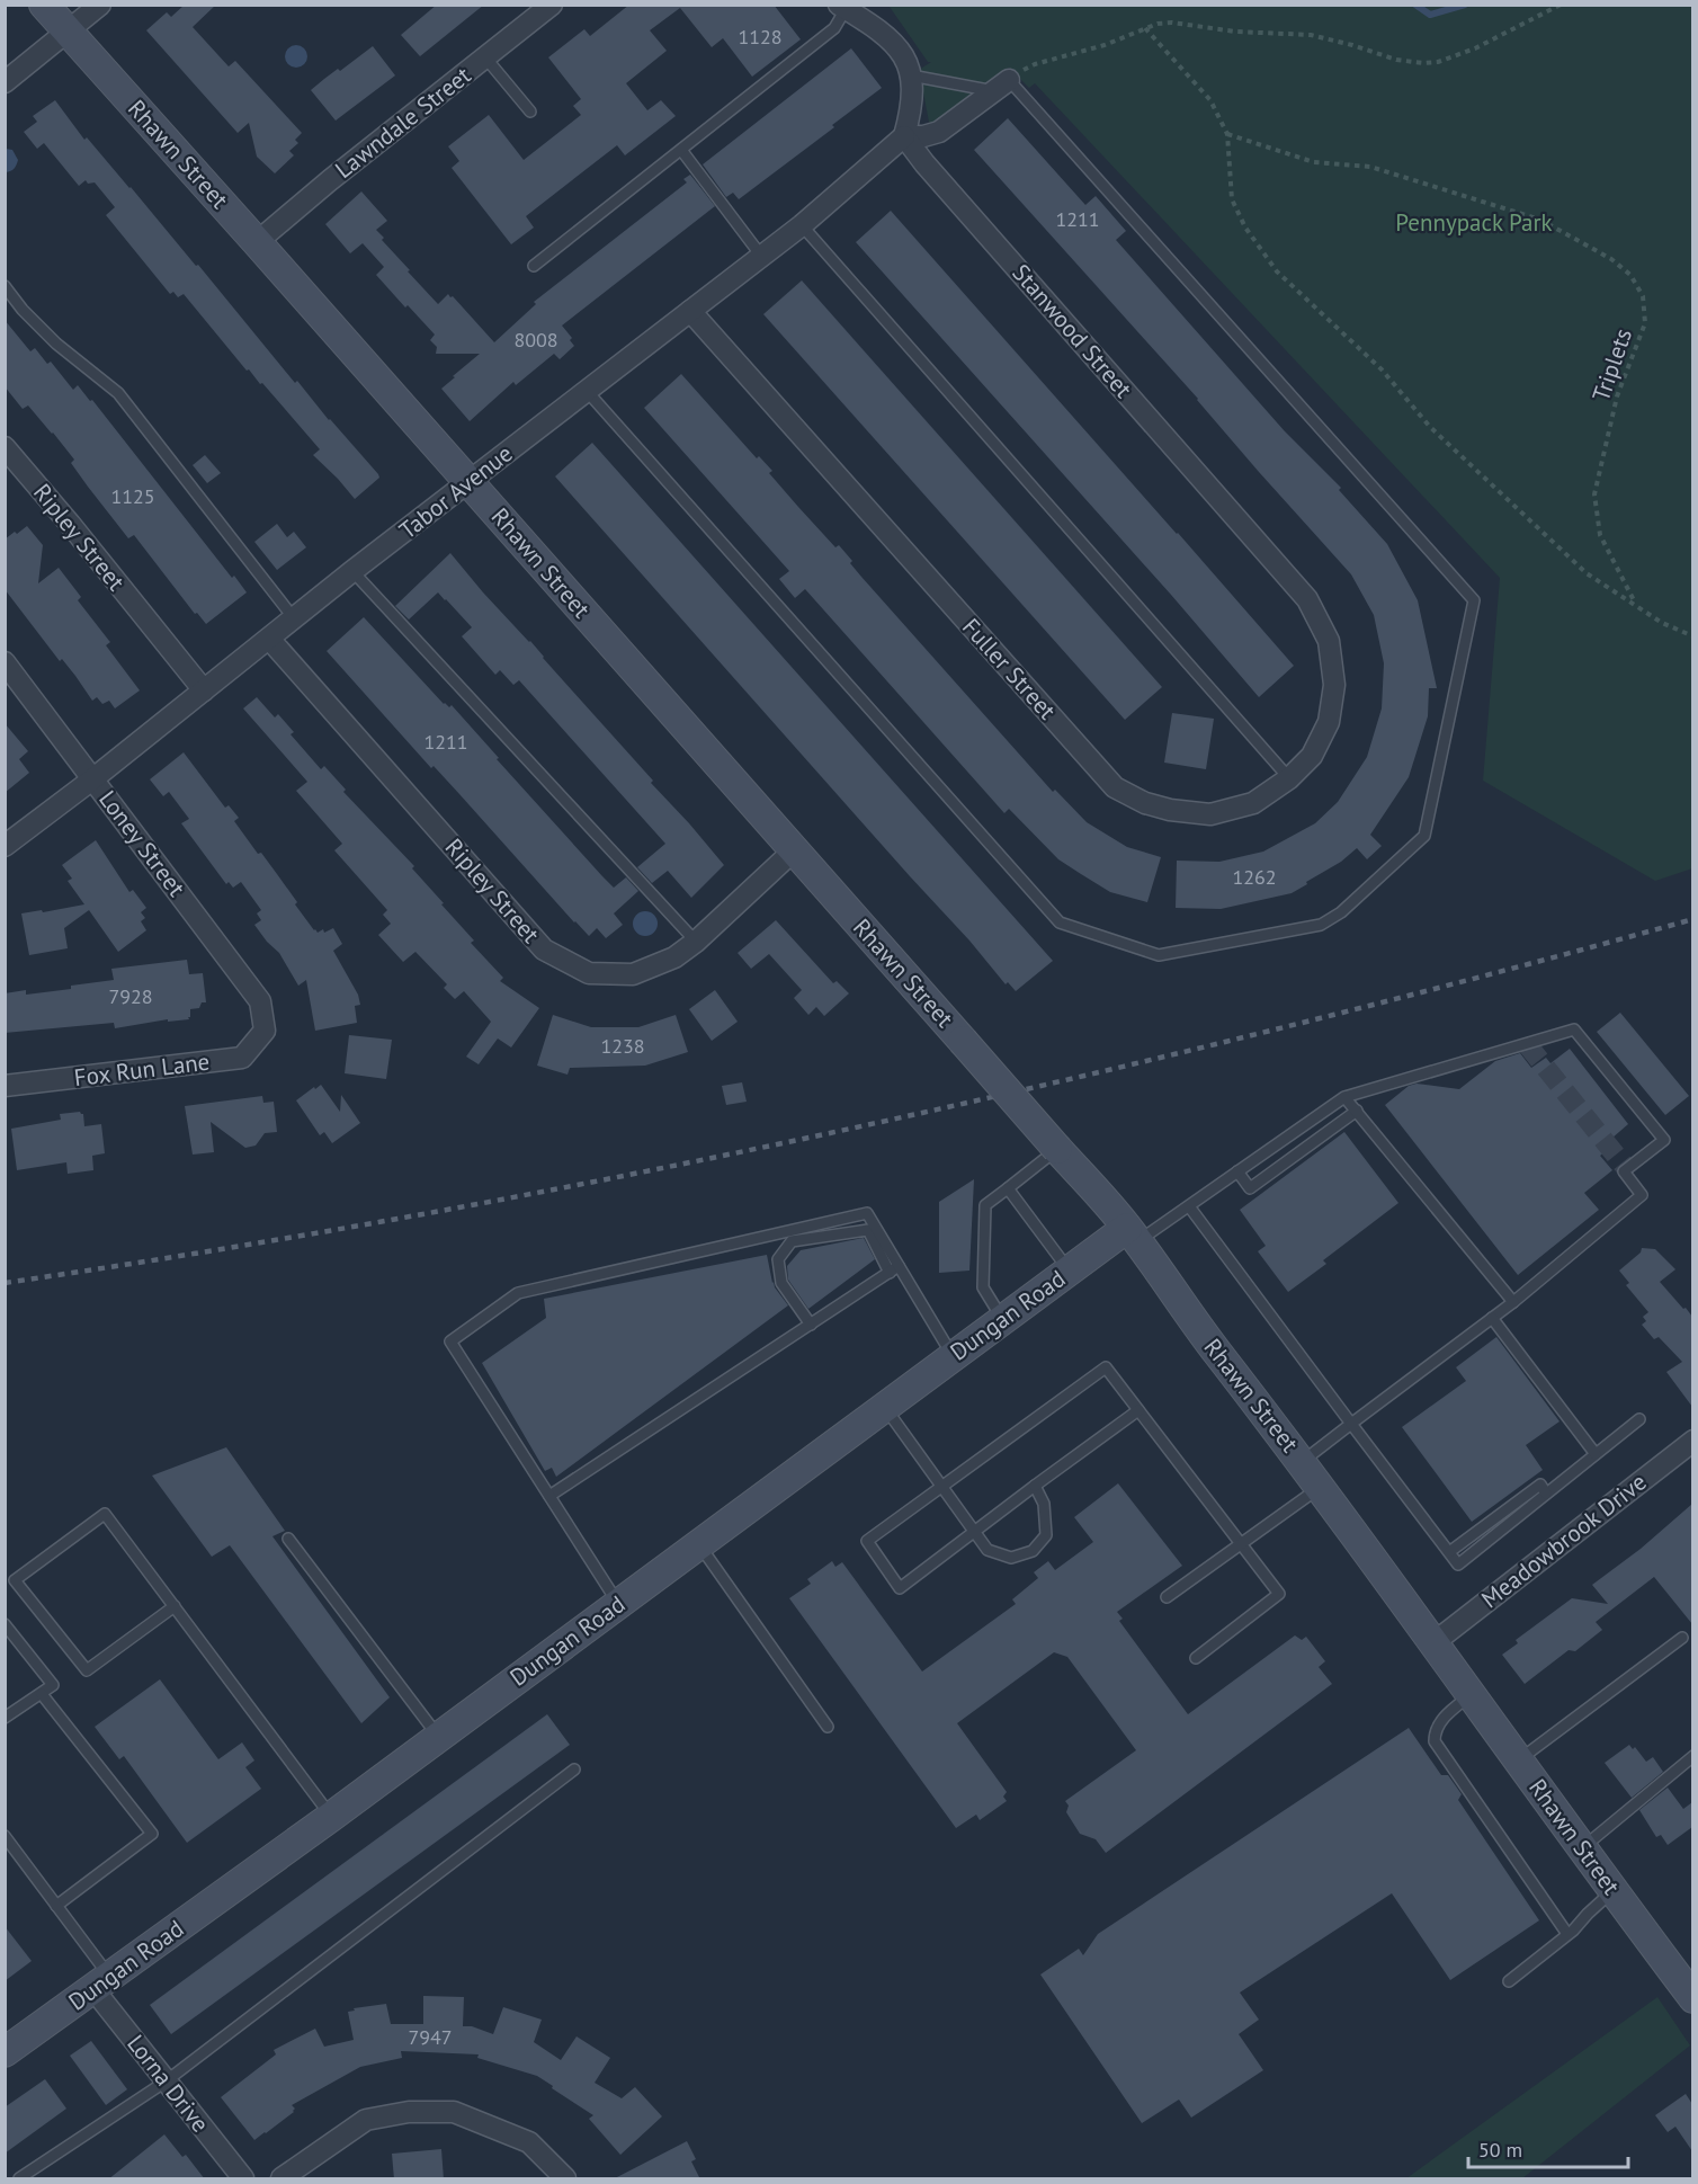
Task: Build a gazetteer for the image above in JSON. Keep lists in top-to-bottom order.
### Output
{
  "streets": {
    "main road": ["Rhawn Street", "Dungan Road"],
    "street": [
      "Lawndale Street",
      "Stanwood Street",
      "Tabor Avenue",
      "Ripley Street",
      "Fuller Street",
      "Loney Street",
      "Fox Run Lane",
      "Meadowbrook Drive",
      "Lorna Drive"
    ],
    "path": ["Triplets"]
  },
  "crossings": [
    ["Lawndale Street", "Rhawn Street"],
    ["Rhawn Street", "Tabor Avenue"],
    ["Rhawn Street", "Ripley Street"],
    ["Rhawn Street", "Dungan Road"],
    ["Rhawn Street", "Meadowbrook Drive"],
    ["Stanwood Street", "Tabor Avenue"],
    ["Stanwood Street", "Fuller Street"],
    ["Tabor Avenue", "Ripley Street"],
    ["Tabor Avenue", "Fuller Street"],
    ["Tabor Avenue", "Loney Street"],
    ["Loney Street", "Fox Run Lane"],
    ["Dungan Road", "Lorna Drive"]
  ],
  "parks": ["Pennypack Park"],
  "house_numbers": [
    "1128",
    "1211",
    "8008",
    "1125",
    "1211",
    "1262",
    "7928",
    "1238",
    "7947"
  ],
  "scale_bar": "50 m"
}
